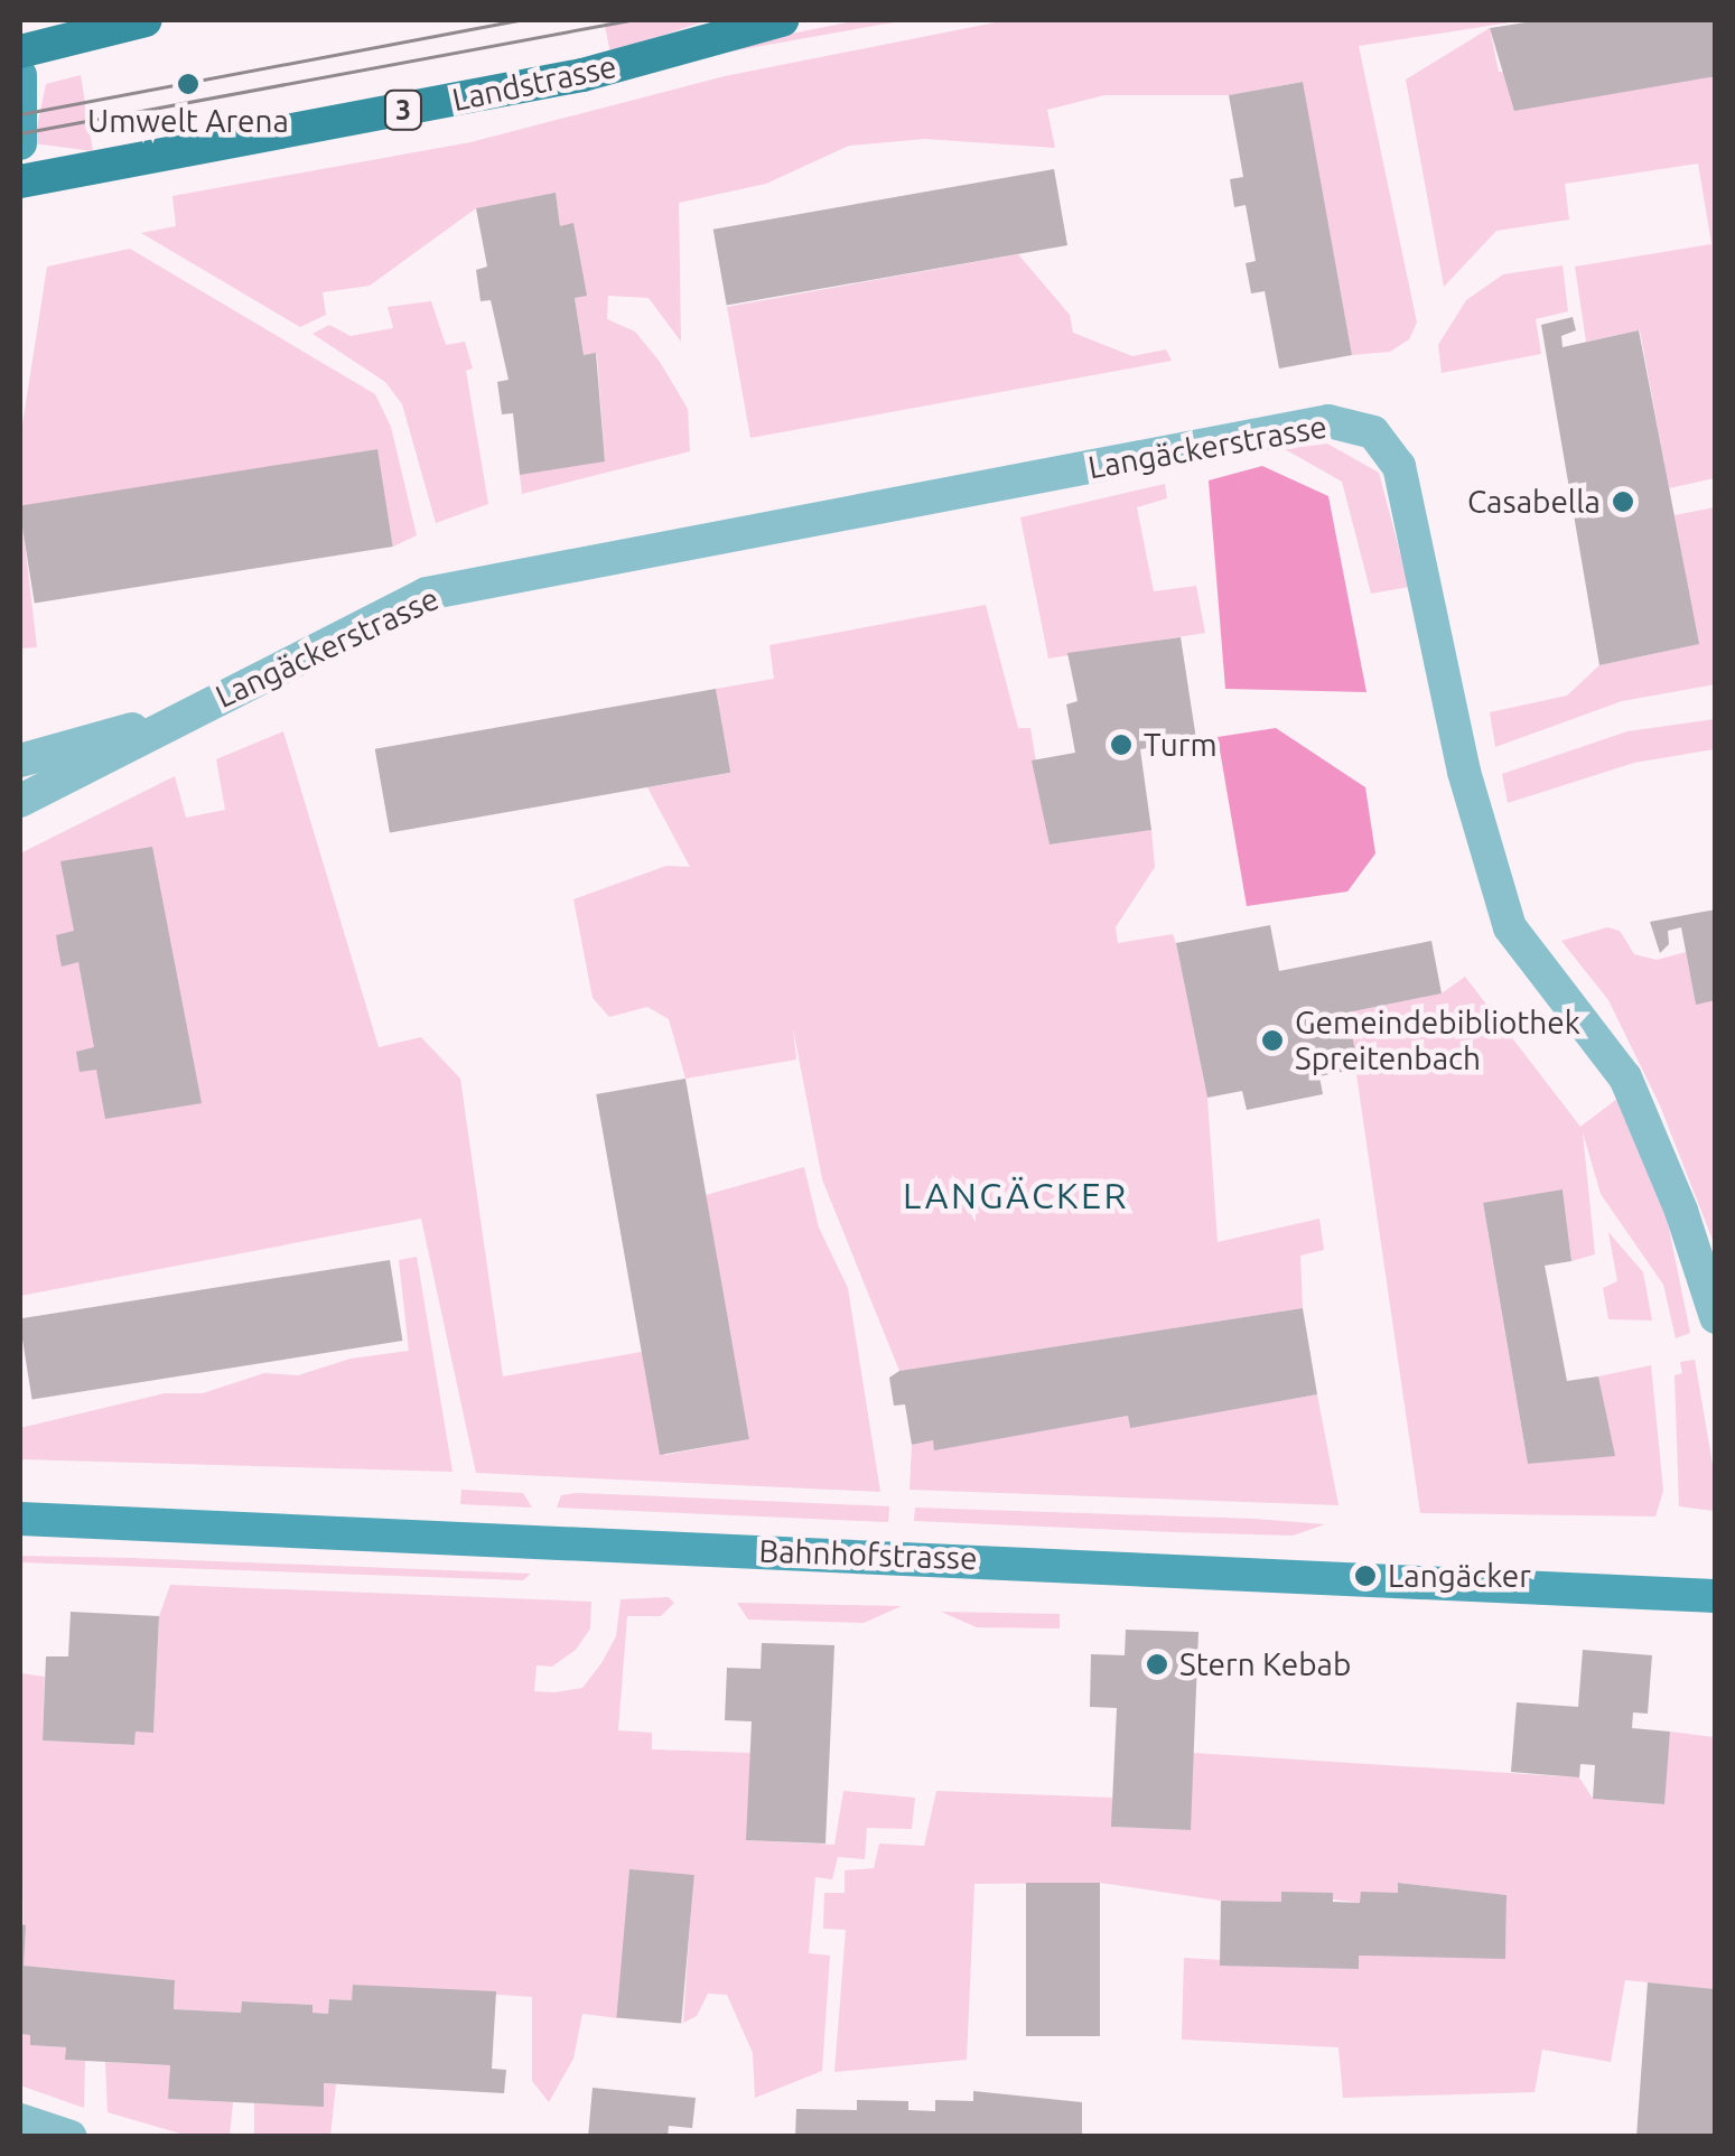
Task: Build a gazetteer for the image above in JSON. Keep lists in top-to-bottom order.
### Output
{
  "streets": {
    "main road": ["Landstrasse", "3"],
    "street": ["Langäckerstrasse", "Bahnhofstrasse"]
  },
  "districts": ["LANGÄCKER"],
  "places": [
    "Umwelt Arena",
    "Casabella",
    "Turm",
    "Gemeindebibliothek Spreitenbach",
    "Langäcker",
    "Stern Kebab"
  ]
}
